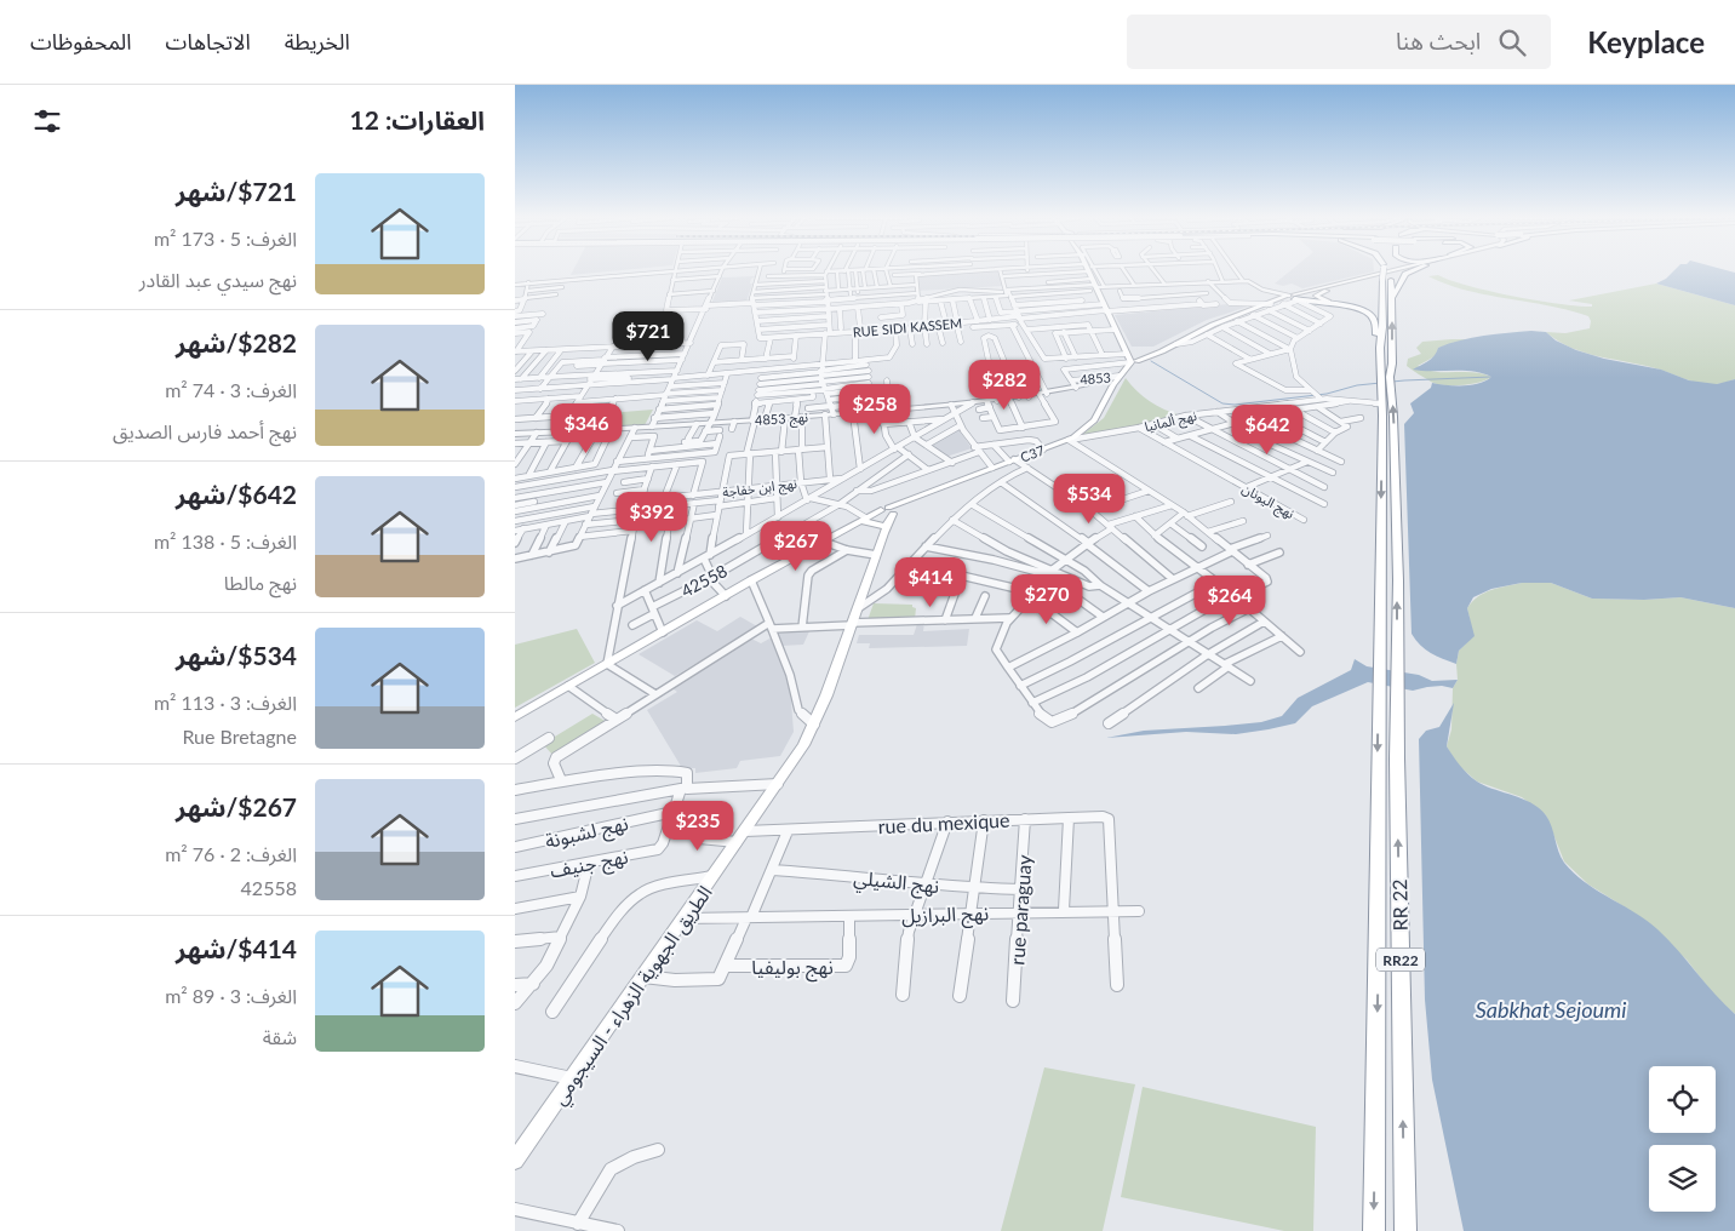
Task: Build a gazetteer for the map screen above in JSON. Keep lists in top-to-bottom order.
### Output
{
  "streets": {
    "highway": ["RR 22", "RR22"],
    "main road": ["C37", "الطريق الجهوية الزهراء - السيجومي"],
    "street": [
      "RUE SIDI KASSEM",
      "4853",
      "نهج 4853",
      "نهج ألمانيا",
      "نهج ابن خفاجة",
      "نهج اليونان",
      "42558",
      "rue du mexique",
      "نهج لشبونة",
      "نهج جنيف",
      "نهج الشيلي",
      "rue paraguay",
      "نهج البرازيل",
      "نهج بوليفيا"
    ]
  },
  "crossings": [
    ["4853", "نهج 4853"],
    ["4853", "C37"],
    ["نهج 4853", "C37"],
    ["نهج ألمانيا", "C37"],
    ["نهج ألمانيا", "نهج اليونان"],
    ["C37", "الطريق الجهوية الزهراء - السيجومي"],
    ["rue du mexique", "نهج جنيف"],
    ["rue du mexique", "rue paraguay"],
    ["rue du mexique", "نهج البرازيل"],
    ["rue du mexique", "الطريق الجهوية الزهراء - السيجومي"],
    ["نهج لشبونة", "نهج جنيف"],
    ["نهج الشيلي", "rue paraguay"],
    ["rue paraguay", "نهج البرازيل"],
    ["نهج البرازيل", "نهج بوليفيا"],
    ["نهج البرازيل", "الطريق الجهوية الزهراء - السيجومي"]
  ],
  "water": ["Sabkhat Sejoumi"],
  "page": {
    "header": "Keyplace",
    "search": "ابحث هنا",
    "nav": ["الخريطة", "الاتجاهات", "المحفوظات"],
    "heading": "العقارات: 12",
    "list": [
      {
        "name": "$721/شهر",
        "note": "الغرف: 5 · 173 m² · نهج سيدي عبد القادر"
      },
      {
        "name": "$282/شهر",
        "note": "الغرف: 3 · 74 m² · نهج أحمد فارس الصديق"
      },
      {
        "name": "$642/شهر",
        "note": "الغرف: 5 · 138 m² · نهج مالطا"
      },
      {
        "name": "$534/شهر",
        "note": "الغرف: 3 · 113 m² · Rue Bretagne"
      },
      {
        "name": "$267/شهر",
        "note": "الغرف: 2 · 76 m² · 42558"
      },
      {
        "name": "$414/شهر",
        "note": "الغرف: 3 · 89 m² · شقة"
      }
    ],
    "price": [
      "$721",
      "$282",
      "$258",
      "$346",
      "$642",
      "$534",
      "$392",
      "$267",
      "$414",
      "$270",
      "$264",
      "$235"
    ]
  }
}
